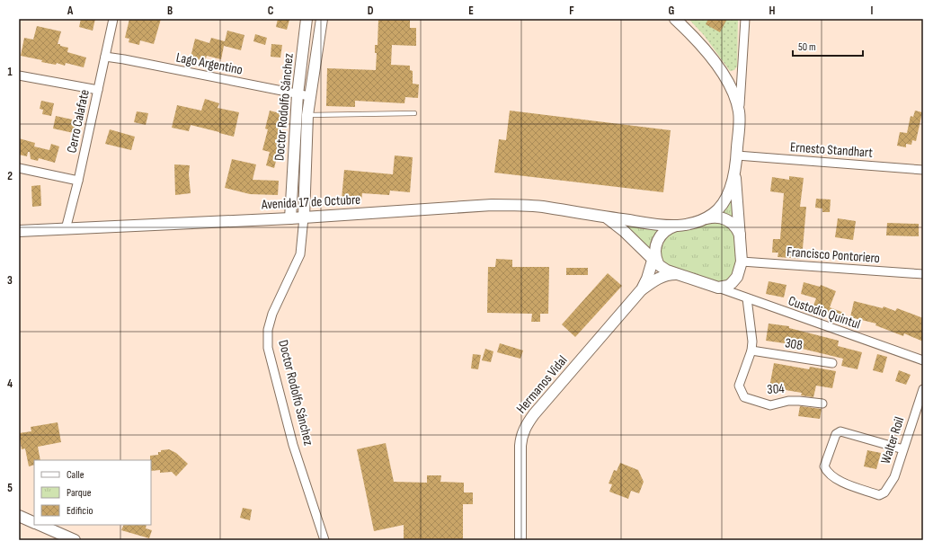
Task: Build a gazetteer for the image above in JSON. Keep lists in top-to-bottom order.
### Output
{
  "streets": {
    "main road": ["Doctor Rodolfo Sánchez", "Avenida 17 de Octubre", "Hermanos Vidal"],
    "street": [
      "Lago Argentino",
      "Cerro Calafate",
      "Ernesto Standhart",
      "Francisco Pontoriero",
      "Custodio Quintul",
      "308",
      "304",
      "Walter Roil"
    ]
  },
  "crossings": [
    ["Lago Argentino", "Doctor Rodolfo Sánchez"],
    ["Lago Argentino", "Cerro Calafate"],
    ["Doctor Rodolfo Sánchez", "Avenida 17 de Octubre"],
    ["Cerro Calafate", "Avenida 17 de Octubre"],
    ["Ernesto Standhart", "Avenida 17 de Octubre"],
    ["Avenida 17 de Octubre", "Francisco Pontoriero"],
    ["Avenida 17 de Octubre", "Custodio Quintul"],
    ["Avenida 17 de Octubre", "Hermanos Vidal"],
    ["Francisco Pontoriero", "Custodio Quintul"],
    ["Francisco Pontoriero", "Hermanos Vidal"],
    ["Custodio Quintul", "Hermanos Vidal"],
    ["308", "304"]
  ],
  "legend": ["Calle", "Parque", "Edificio"],
  "scale_bar": "50 m",
  "grid": {
    "columns": [
      "A",
      "B",
      "C",
      "D",
      "E",
      "F",
      "G",
      "H",
      "I"
    ],
    "rows": [
      "1",
      "2",
      "3",
      "4",
      "5"
    ]
  }
}
